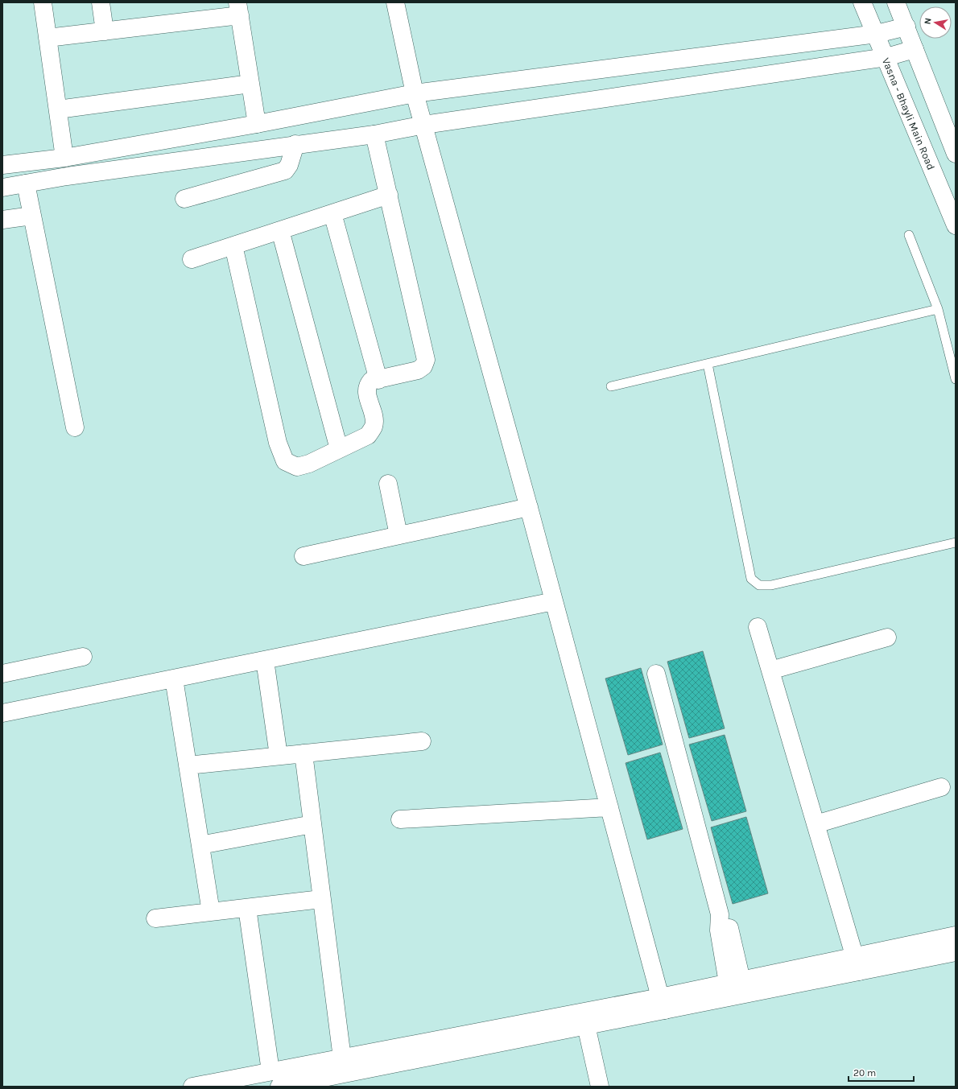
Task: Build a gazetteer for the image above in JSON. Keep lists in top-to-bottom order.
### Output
{
  "streets": {
    "street": ["Vasna - Bhayli Main Road"]
  },
  "scale_bar": "20 m",
  "north": "left"
}
